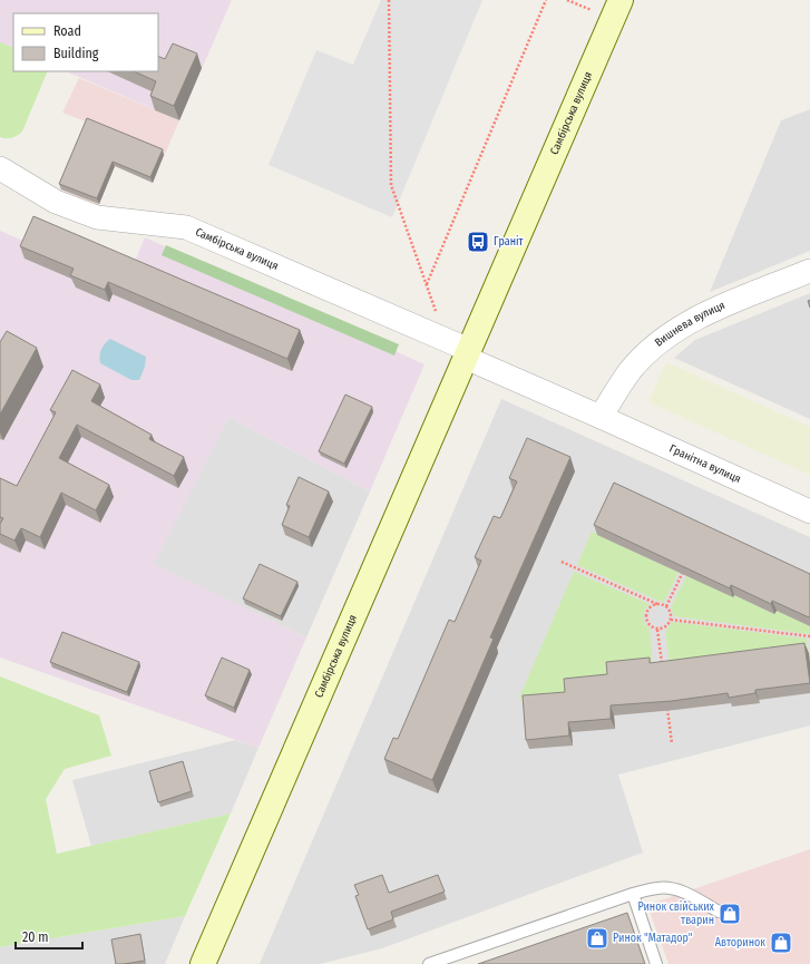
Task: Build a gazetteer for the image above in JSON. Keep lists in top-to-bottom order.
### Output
{
  "streets": {
    "main road": ["Самбірська вулиця"],
    "street": ["Вишнева вулиця", "Гранітна вулиця"]
  },
  "crossings": [
    ["Самбірська вулиця", "Гранітна вулиця"],
    ["Вишнева вулиця", "Гранітна вулиця"]
  ],
  "places": {
    "bus stop": ["Граніт"],
    "shop": ["Ринок свійських тварин", "Ринок \"Матадор\"", "Авторинок"]
  },
  "legend": ["Road", "Building"],
  "scale_bar": "20 m"
}
